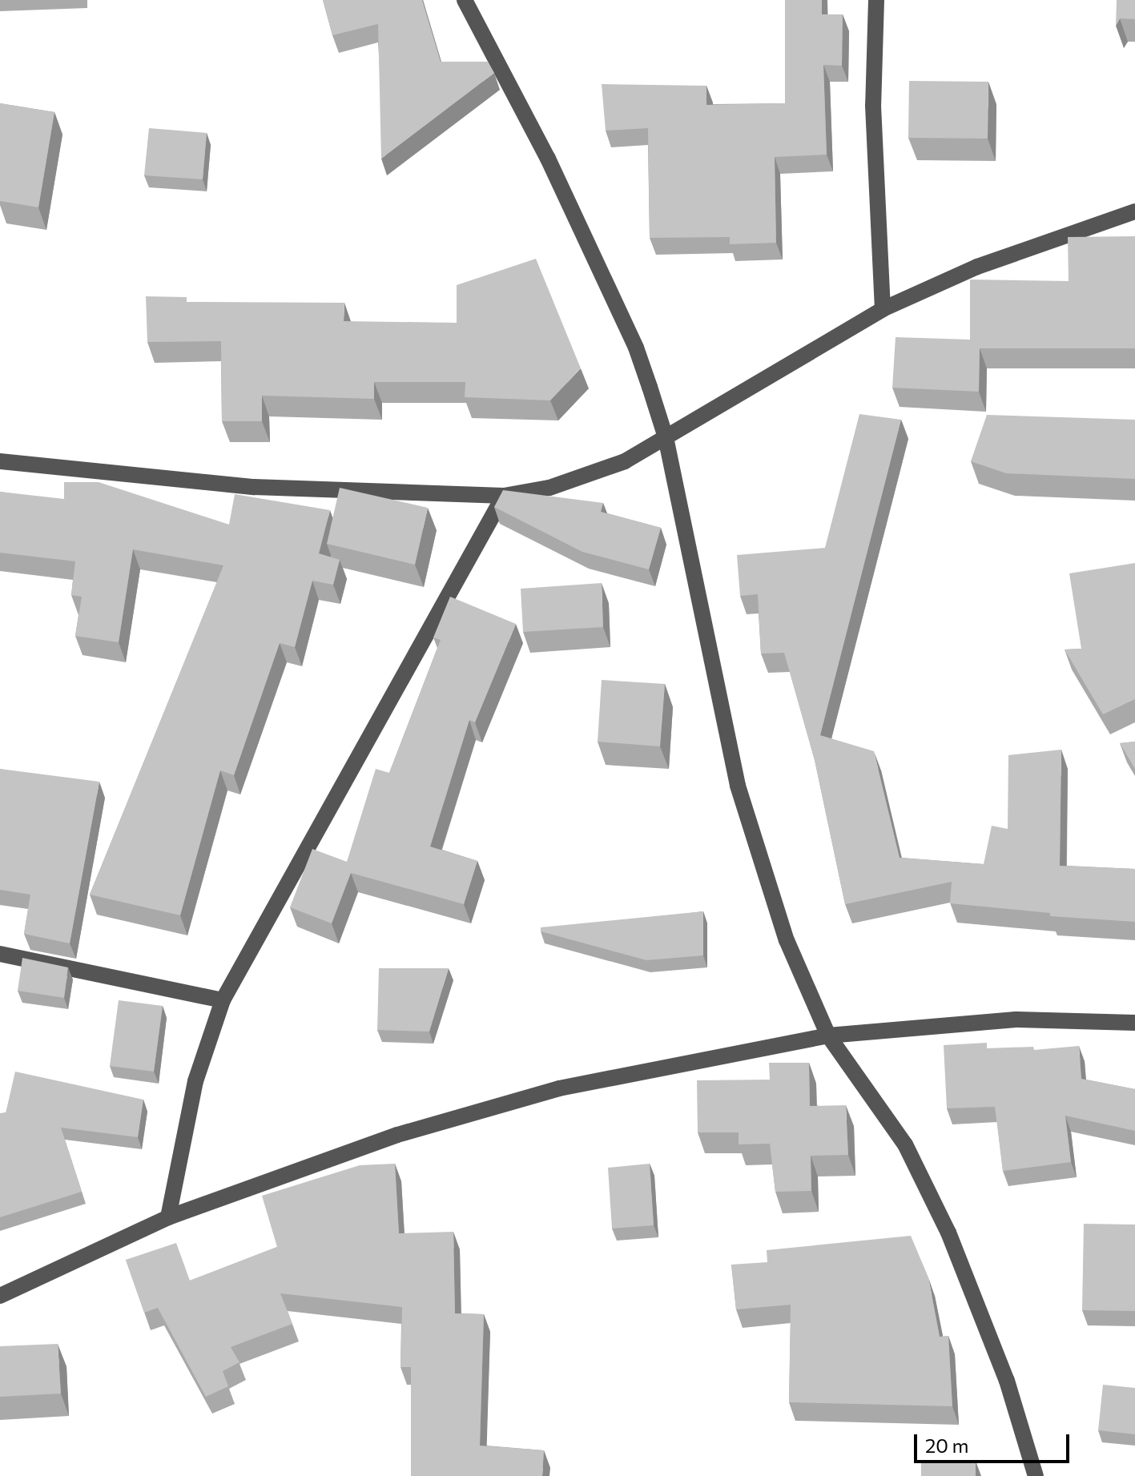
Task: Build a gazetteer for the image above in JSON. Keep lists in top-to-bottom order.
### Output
{
  "scale_bar": "20 m"
}
